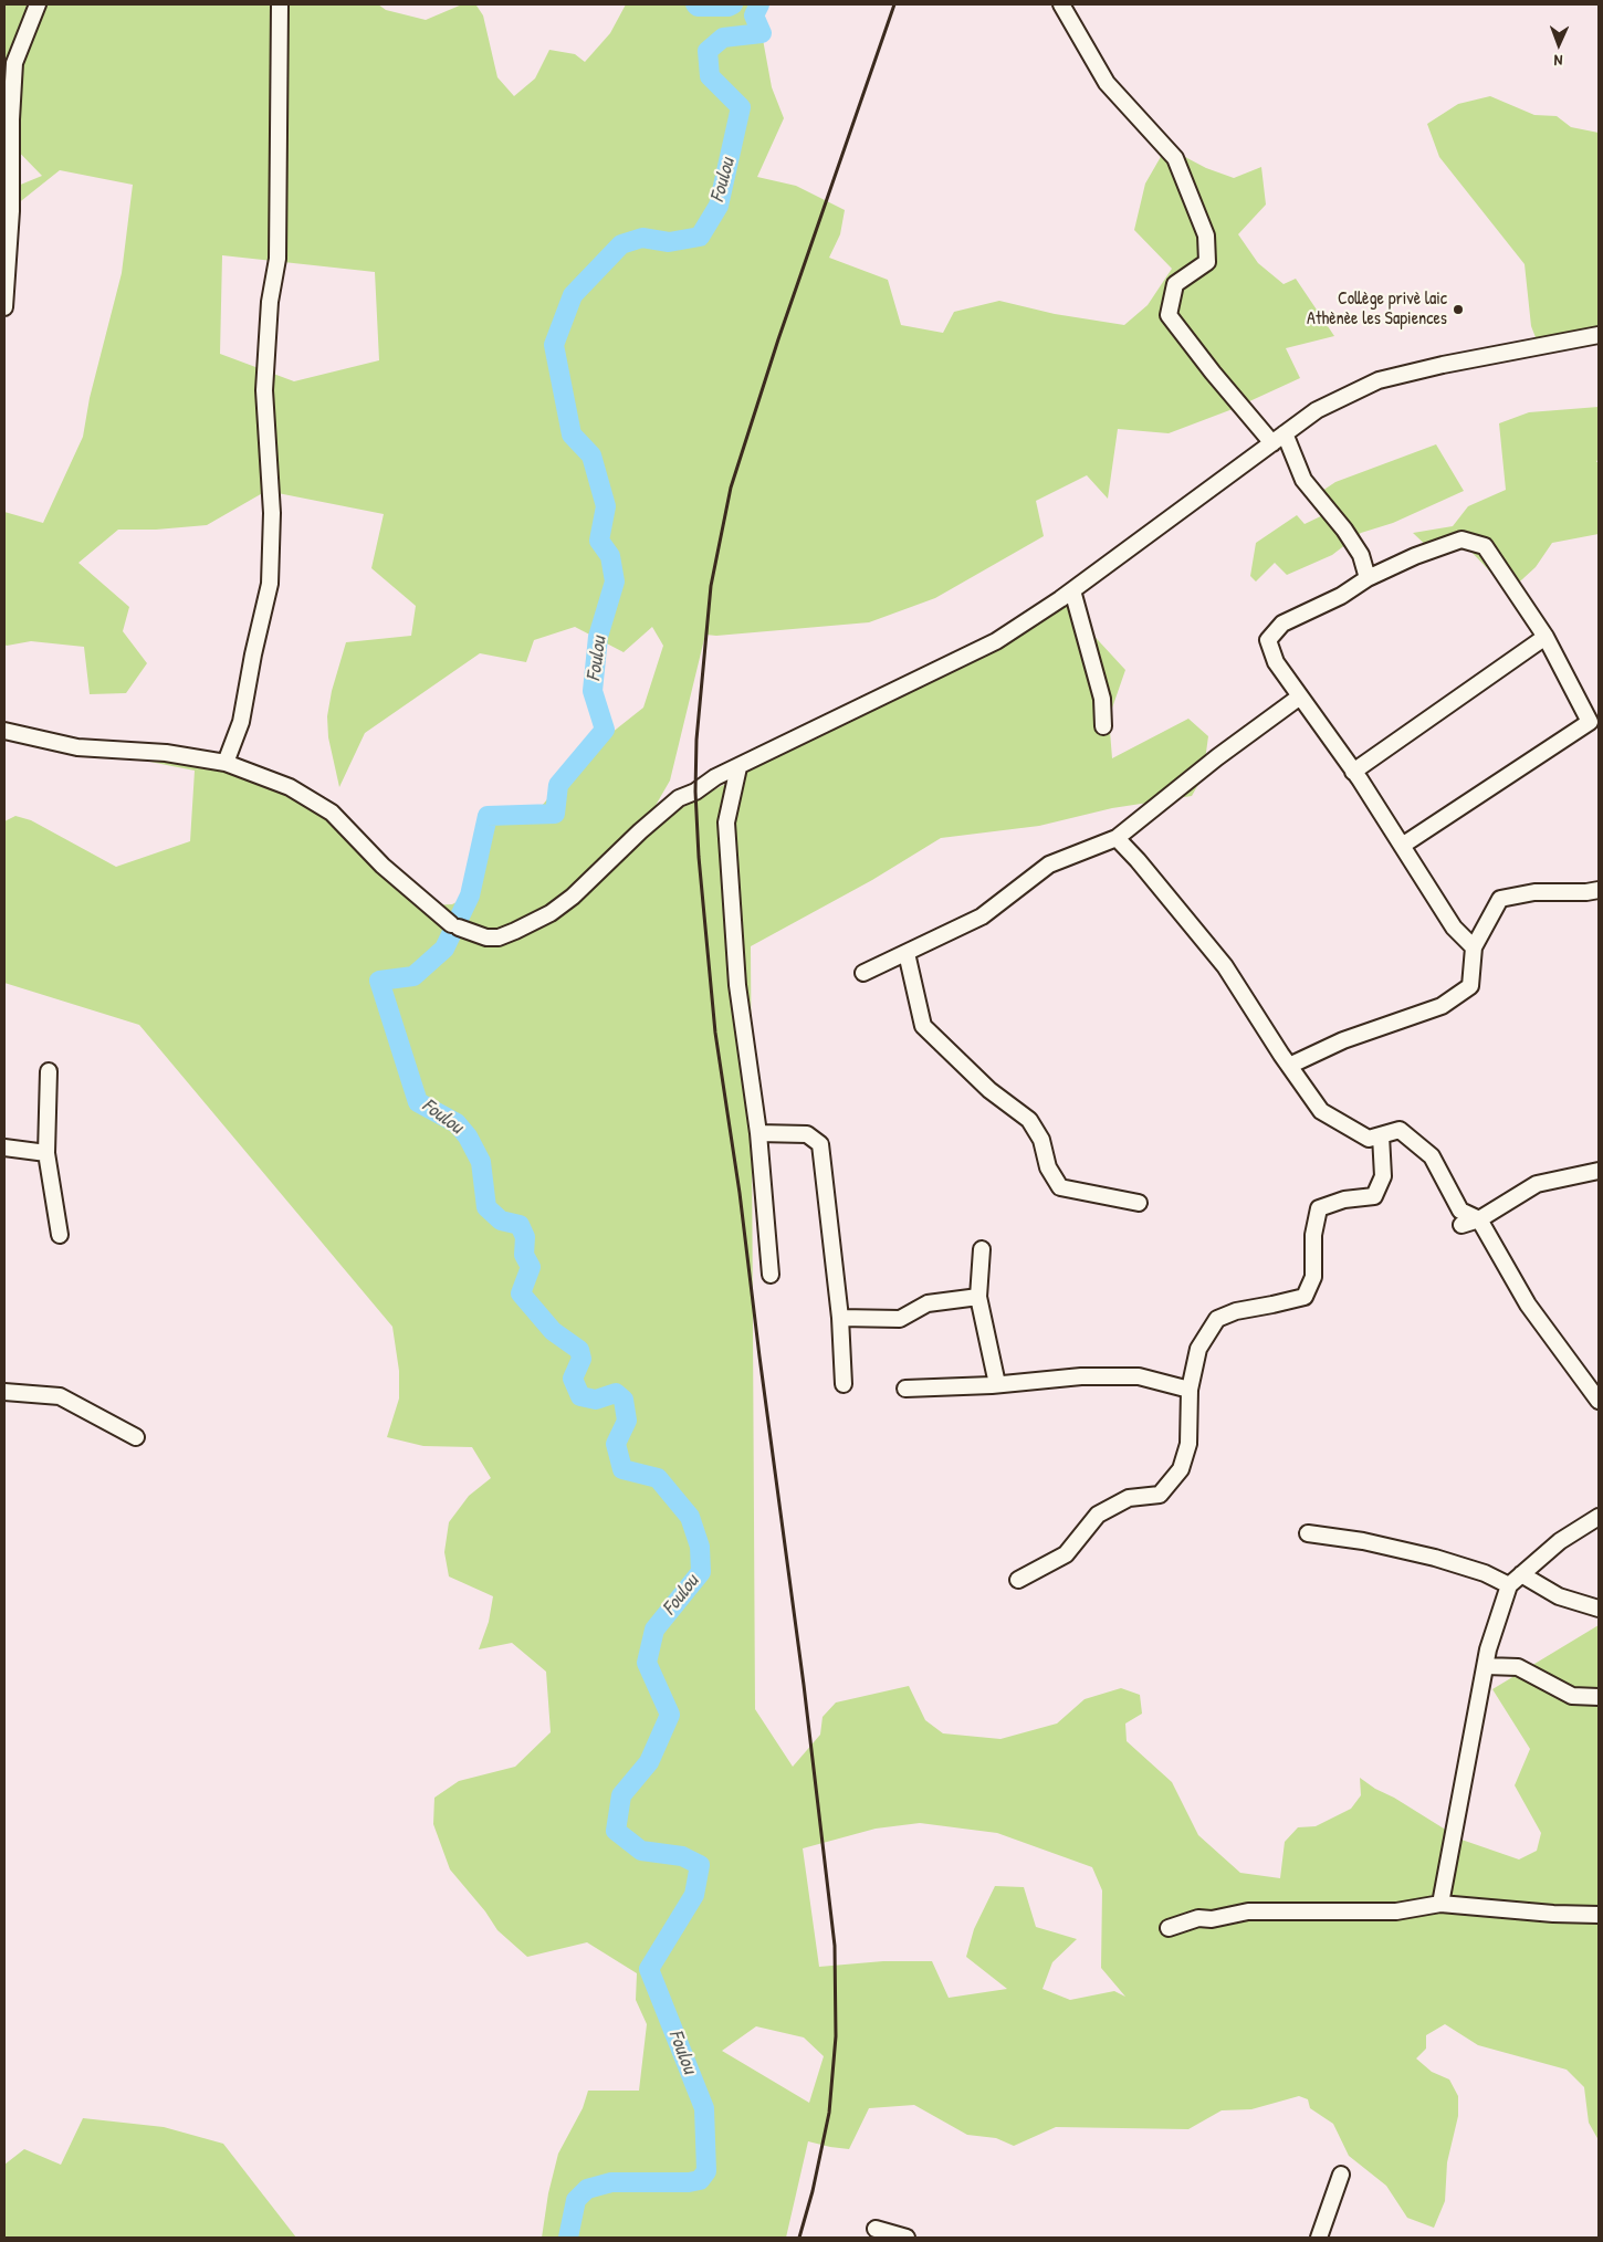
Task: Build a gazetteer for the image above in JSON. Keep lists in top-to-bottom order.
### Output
{
  "water": ["Foulou"],
  "places": ["Collège privè laic Athènèe les Sapiences"],
  "north": "bottom"
}
